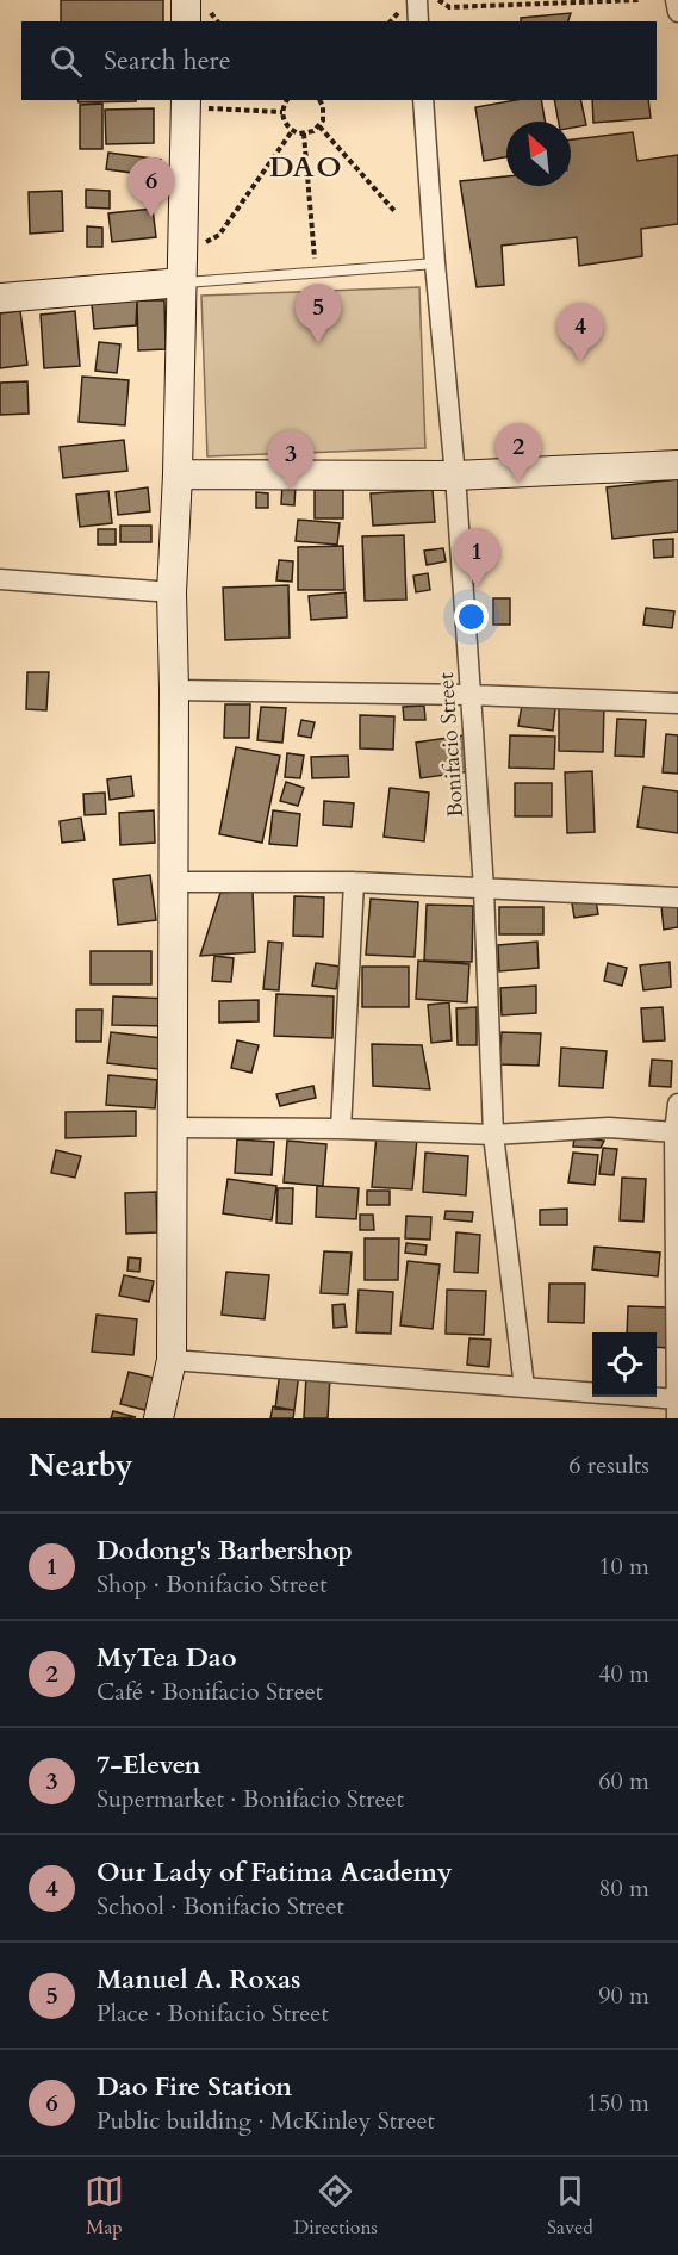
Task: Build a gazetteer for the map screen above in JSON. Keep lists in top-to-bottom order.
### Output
{
  "streets": {
    "street": ["Bonifacio Street"]
  },
  "districts": ["DAO"],
  "north": "top left",
  "page": {
    "search": "Search here",
    "pins": [
      "6",
      "5",
      "4",
      "2",
      "3",
      "1"
    ],
    "heading": ["Nearby", "6 results"],
    "list": [
      {
        "mark": "1",
        "name": "Dodong's Barbershop",
        "note": "Shop · Bonifacio Street",
        "value": "10 m"
      },
      {
        "mark": "2",
        "name": "MyTea Dao",
        "note": "Café · Bonifacio Street",
        "value": "40 m"
      },
      {
        "mark": "3",
        "name": "7-Eleven",
        "note": "Supermarket · Bonifacio Street",
        "value": "60 m"
      },
      {
        "mark": "4",
        "name": "Our Lady of Fatima Academy",
        "note": "School · Bonifacio Street",
        "value": "80 m"
      },
      {
        "mark": "5",
        "name": "Manuel A. Roxas",
        "note": "Place · Bonifacio Street",
        "value": "90 m"
      },
      {
        "mark": "6",
        "name": "Dao Fire Station",
        "note": "Public building · McKinley Street",
        "value": "150 m"
      }
    ],
    "nav": ["Map", "Directions", "Saved"]
  }
}
